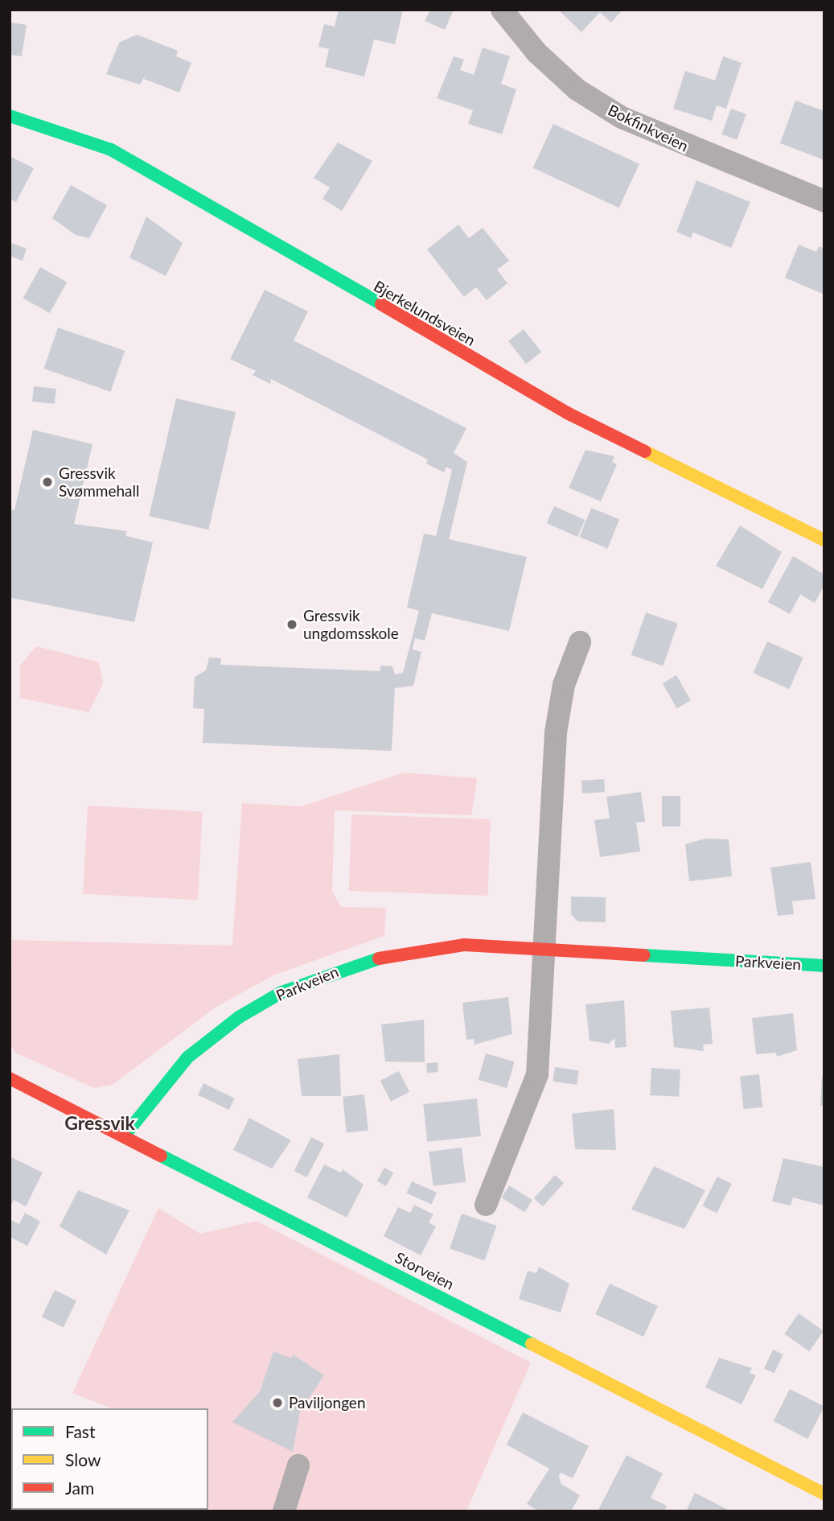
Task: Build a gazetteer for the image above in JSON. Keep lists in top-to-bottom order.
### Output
{
  "streets": {
    "street": [
      "Bokfinkveien",
      "Bjerkelundsveien",
      "Parkveien",
      "Storveien"
    ]
  },
  "crossings": [
    ["Parkveien", "Storveien"]
  ],
  "districts": ["Gressvik"],
  "places": ["Gressvik Svømmehall", "Gressvik ungdomsskole", "Paviljongen"],
  "legend": ["Fast", "Slow", "Jam"]
}
